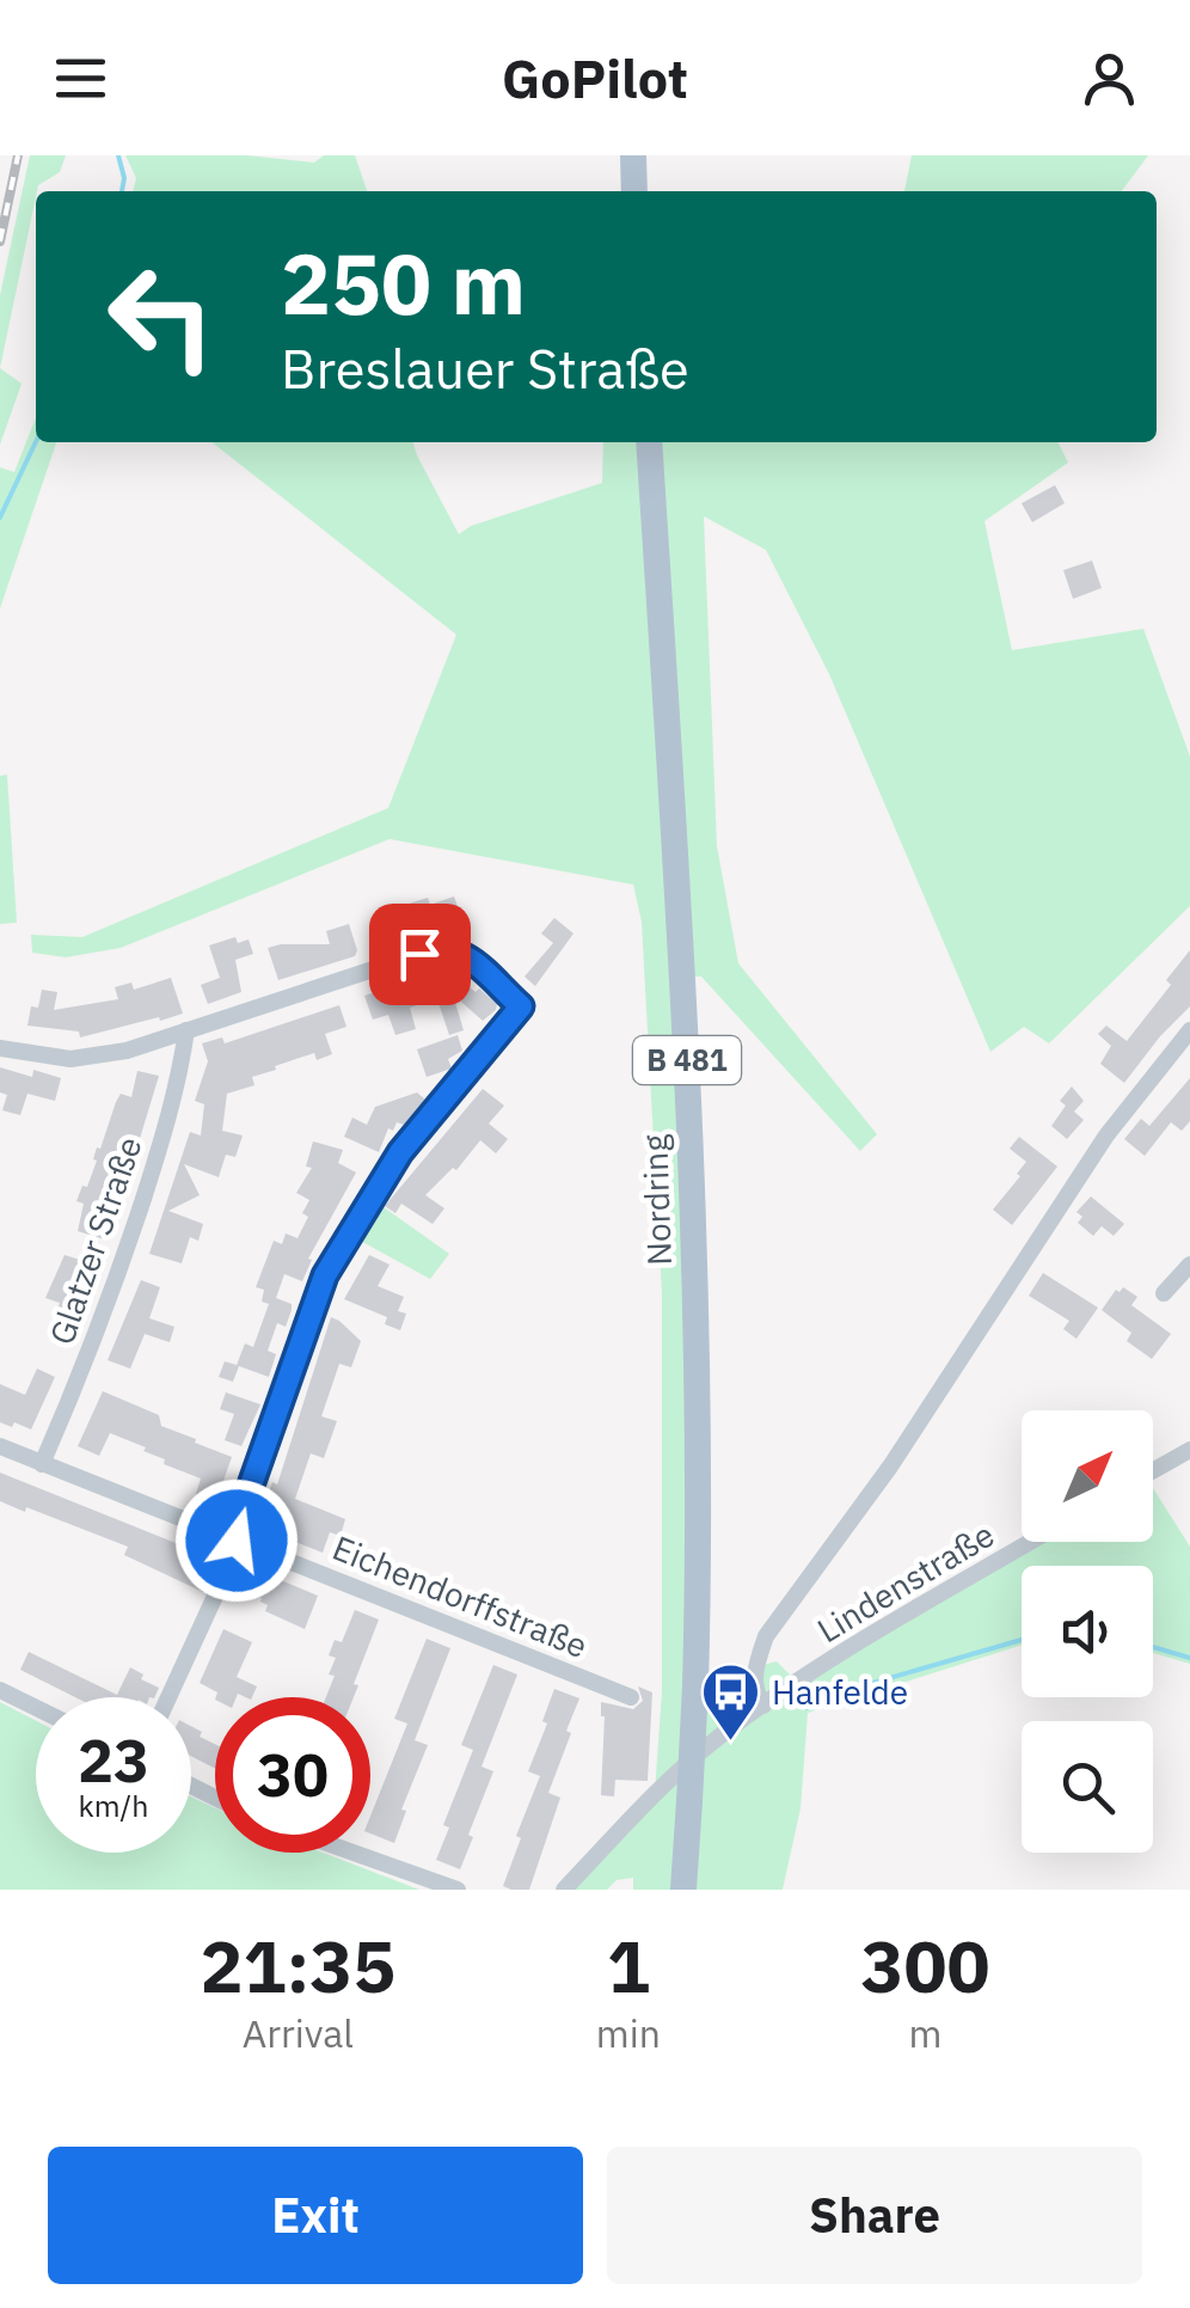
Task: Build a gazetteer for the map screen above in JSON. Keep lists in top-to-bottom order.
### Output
{
  "streets": {
    "main road": ["B 481", "Nordring"],
    "street": ["Glatzer Straße", "Lindenstraße", "Eichendorffstraße"]
  },
  "crossings": [
    ["Glatzer Straße", "Eichendorffstraße"]
  ],
  "places": {
    "bus stop": ["Hanfelde"]
  },
  "north": "top right",
  "page": {
    "header": "GoPilot",
    "turn": ["250 m", "Breslauer Straße"],
    "speed": "23 km/h",
    "limit": "30",
    "eta": [
      "21:35",
      "Arrival",
      "1",
      "min",
      "300",
      "m"
    ],
    "buttons": ["Exit", "Share"]
  }
}
